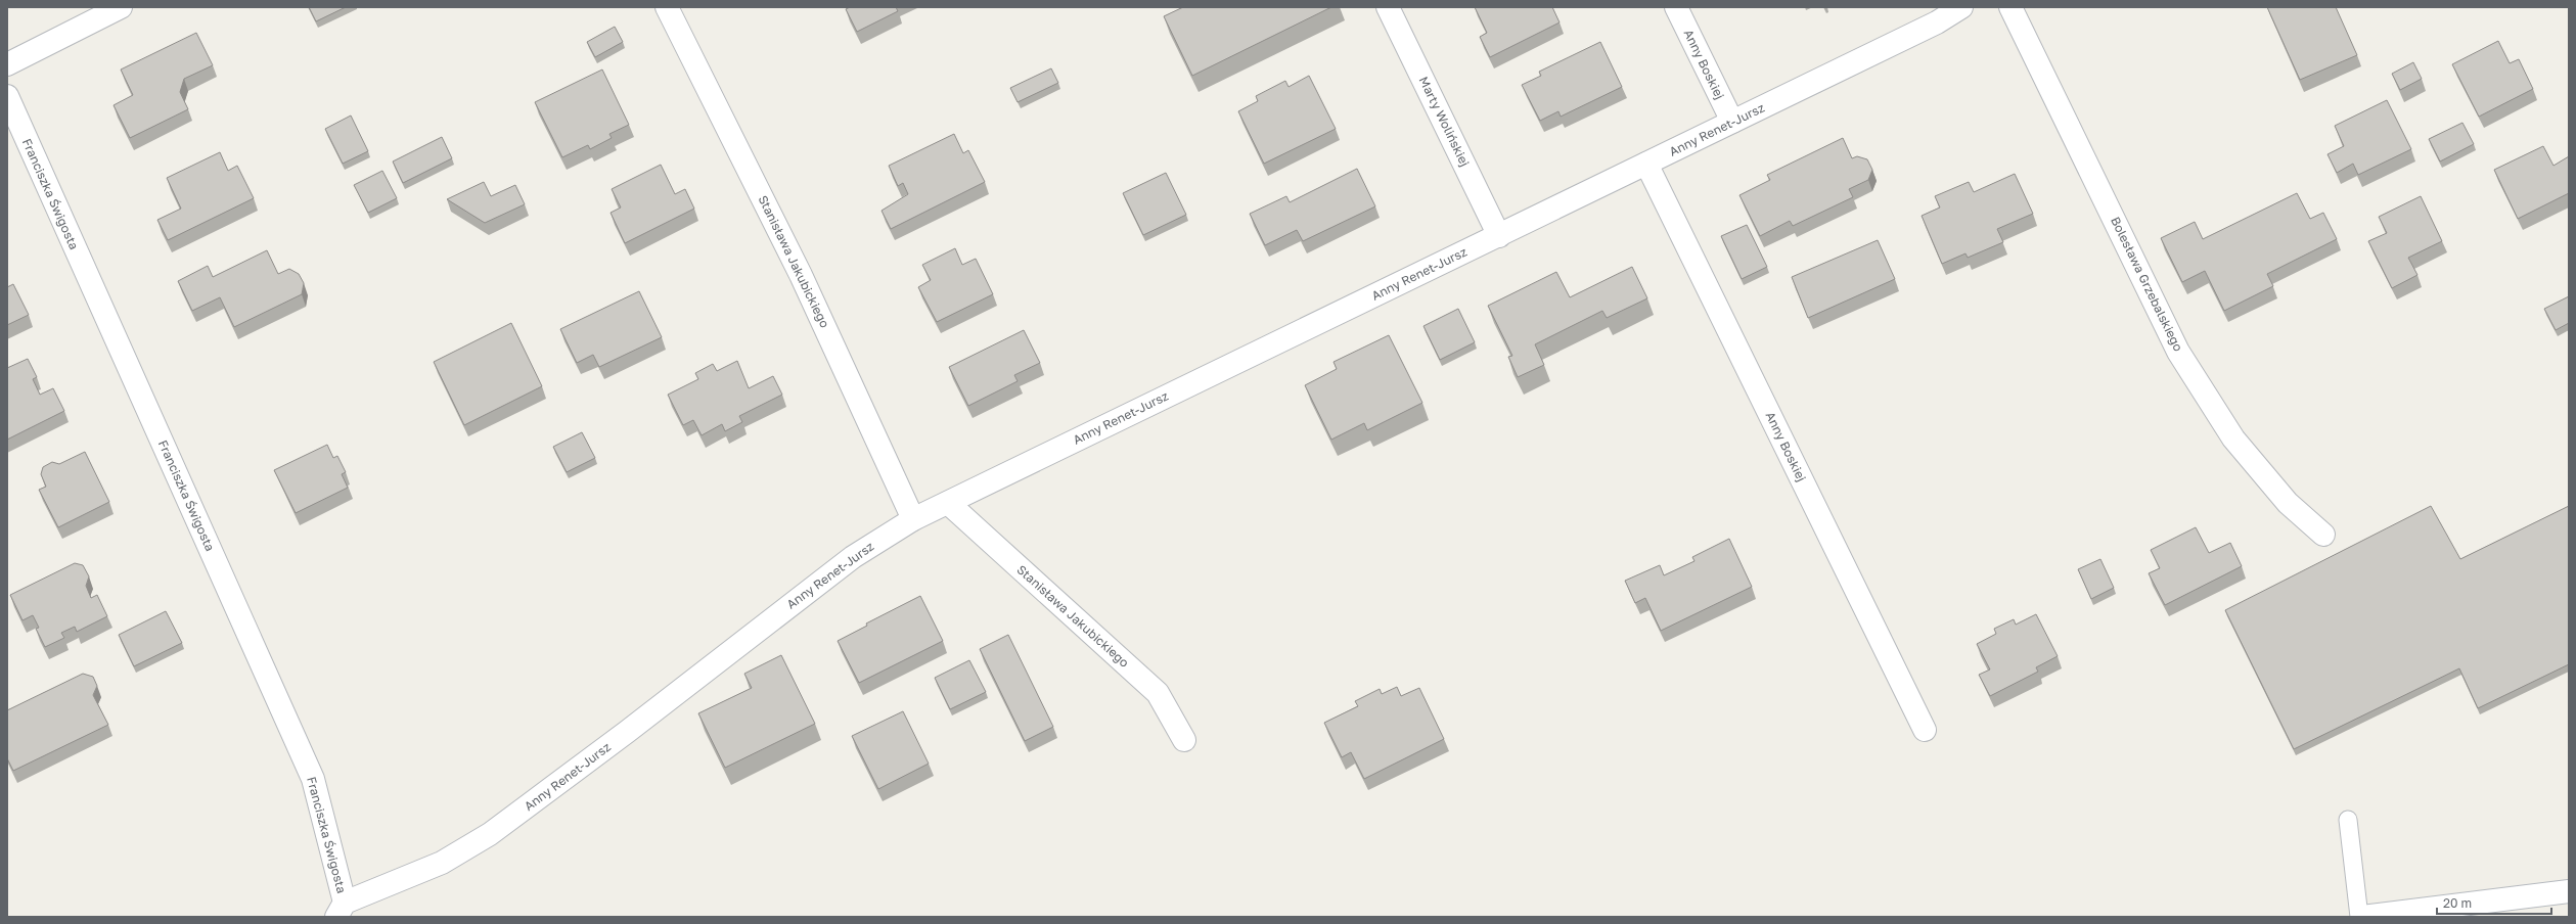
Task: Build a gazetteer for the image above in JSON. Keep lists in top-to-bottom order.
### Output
{
  "streets": {
    "street": [
      "Anny Boskiej",
      "Marty Wolińskiej",
      "Anny Renet-Jursz",
      "Franciszka Świgosta",
      "Stanisława Jakubickiego",
      "Bolesława Grzebalskiego"
    ]
  },
  "crossings": [
    ["Anny Boskiej", "Anny Renet-Jursz"],
    ["Marty Wolińskiej", "Anny Renet-Jursz"],
    ["Anny Renet-Jursz", "Franciszka Świgosta"],
    ["Anny Renet-Jursz", "Stanisława Jakubickiego"]
  ],
  "scale_bar": "20 m"
}
